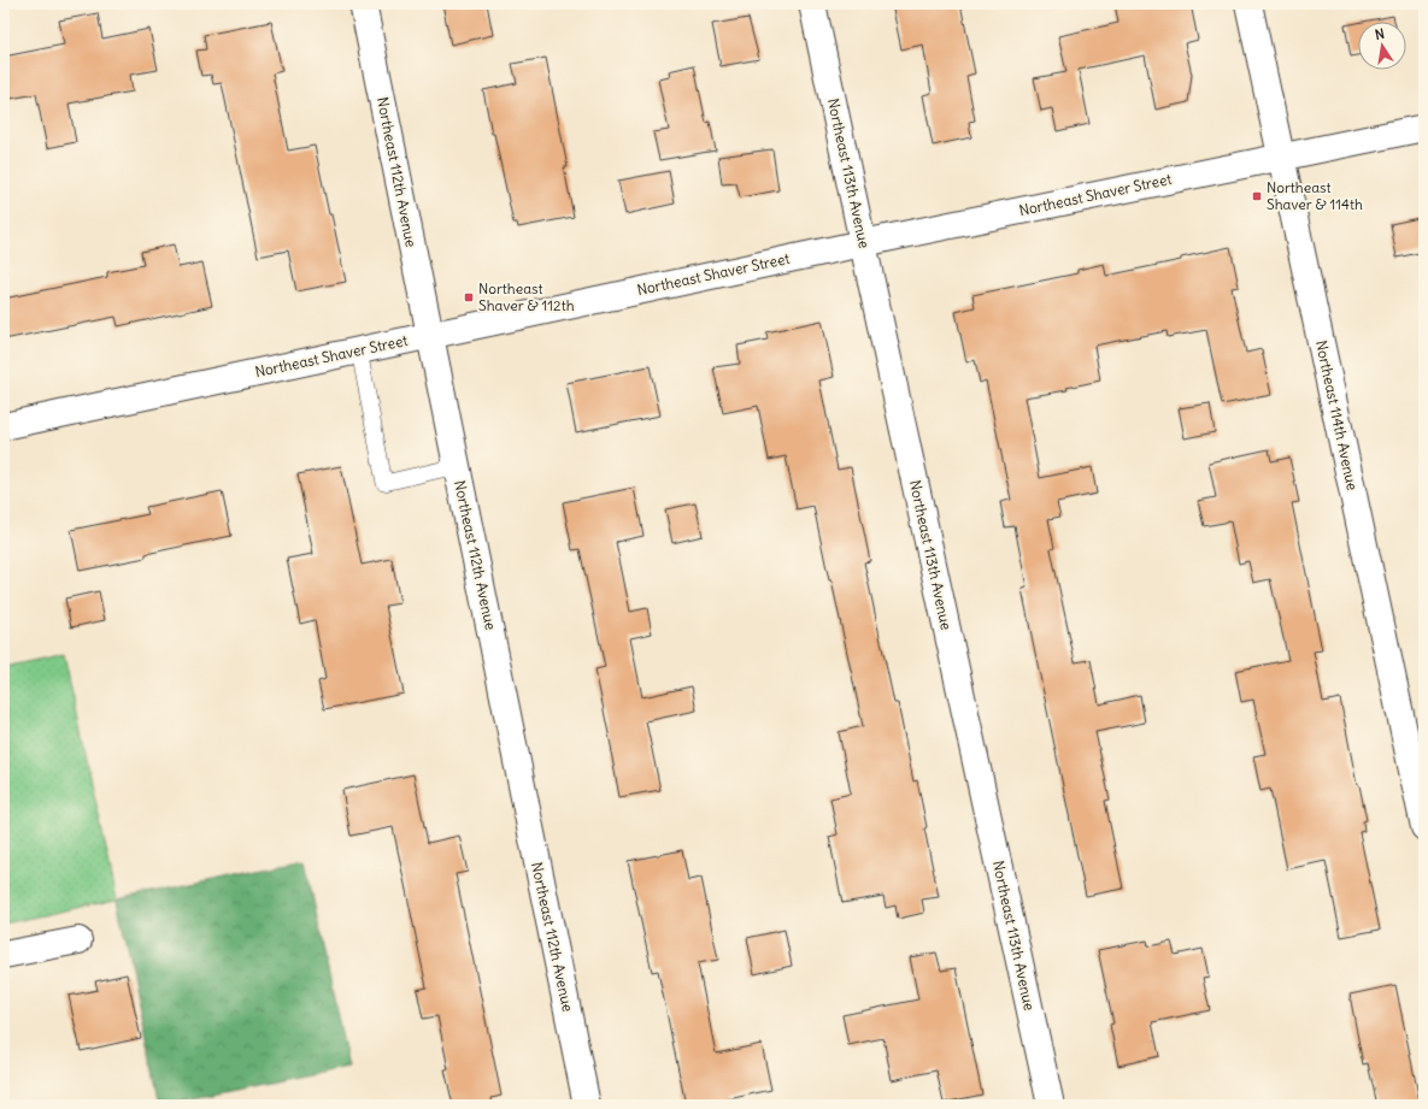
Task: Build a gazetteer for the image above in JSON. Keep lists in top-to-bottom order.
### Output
{
  "streets": {
    "street": [
      "Northeast 112th Avenue",
      "Northeast 113th Avenue",
      "Northeast Shaver Street",
      "Northeast 114th Avenue"
    ]
  },
  "crossings": [
    ["Northeast 112th Avenue", "Northeast Shaver Street"],
    ["Northeast 113th Avenue", "Northeast Shaver Street"],
    ["Northeast Shaver Street", "Northeast 114th Avenue"]
  ],
  "places": {
    "transit": ["Northeast Shaver & 114th", "Northeast Shaver & 112th"]
  },
  "north": "top"
}
